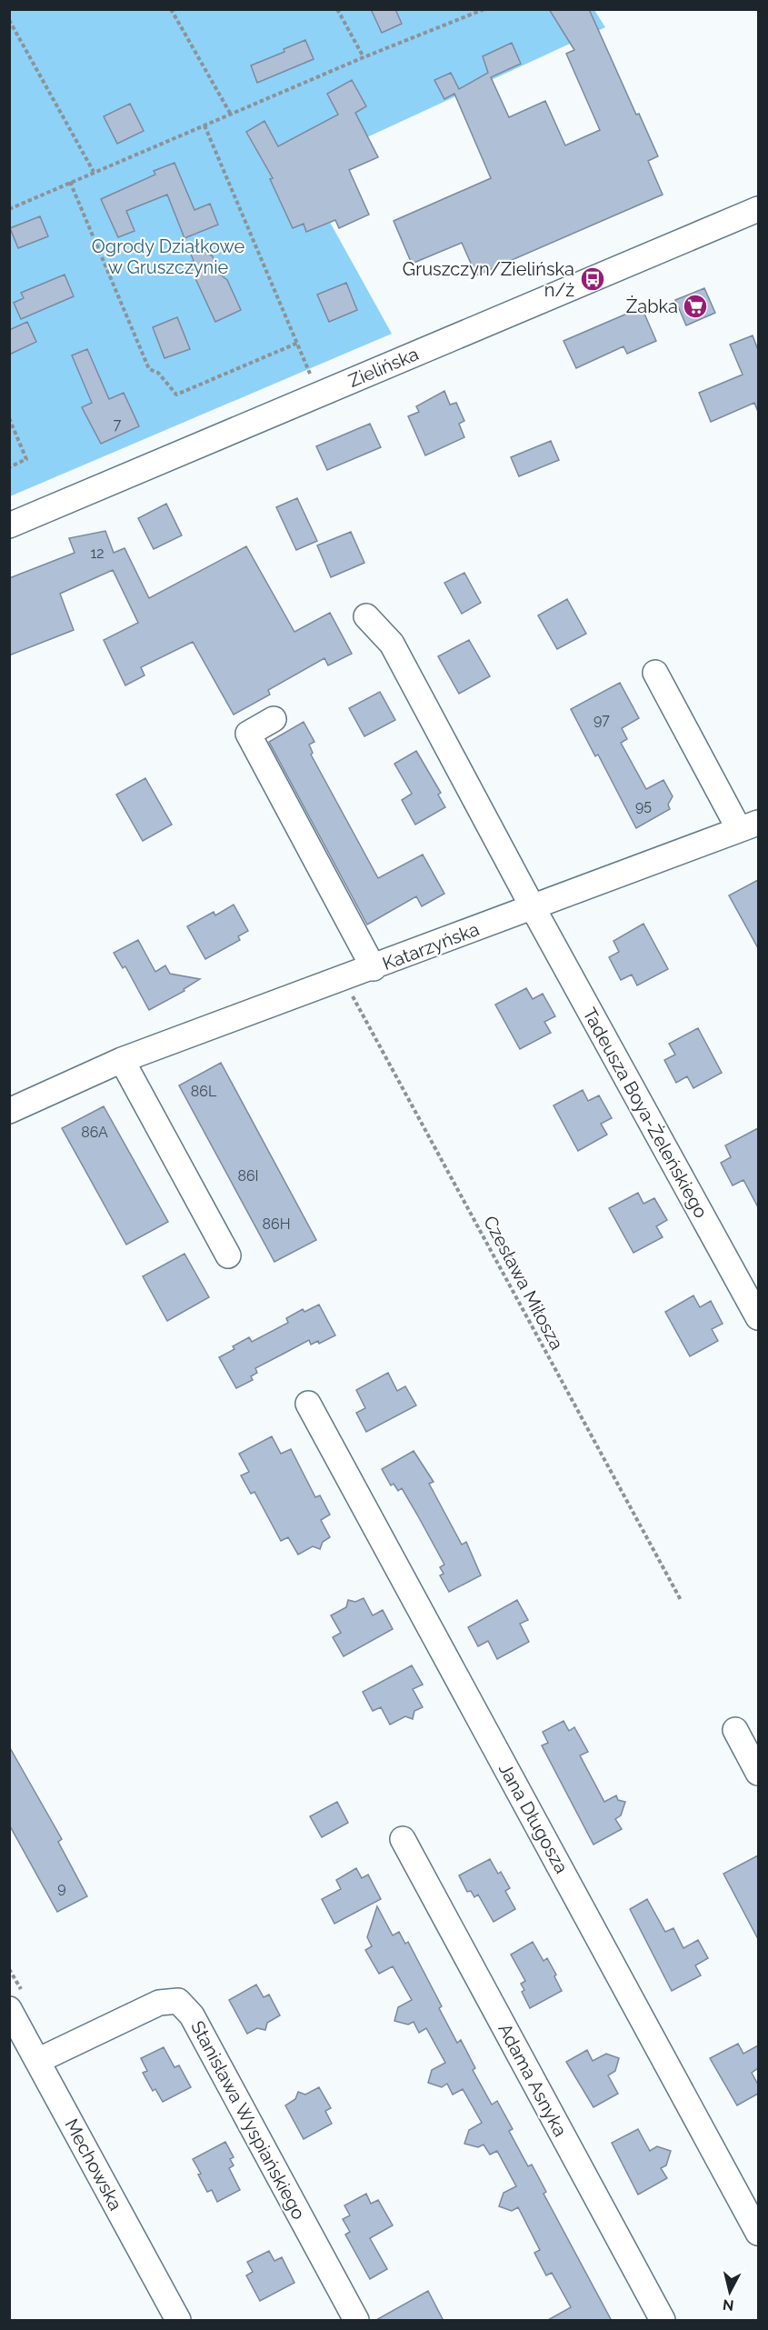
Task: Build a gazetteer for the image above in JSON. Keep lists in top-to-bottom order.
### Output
{
  "streets": {
    "street": [
      "Zielińska",
      "Katarzyńska",
      "Tadeusza Boya-Żeleńskiego",
      "Jana Długosza",
      "Adama Asnyka",
      "Stanisława Wyspiańskiego",
      "Mechowska"
    ],
    "path": ["Czesława Miłosza"]
  },
  "crossings": [
    ["Katarzyńska", "Tadeusza Boya-Żeleńskiego"],
    ["Katarzyńska", "Czesława Miłosza"],
    ["Stanisława Wyspiańskiego", "Mechowska"]
  ],
  "parks": ["Ogrody Działkowe w Gruszczynie"],
  "places": {
    "bus stop": ["Gruszczyn/Zielińska n/ż"],
    "supermarket": ["Żabka"]
  },
  "house_numbers": [
    "7",
    "12",
    "97",
    "95",
    "86L",
    "86A",
    "86I",
    "86H",
    "9"
  ],
  "north": "bottom"
}
